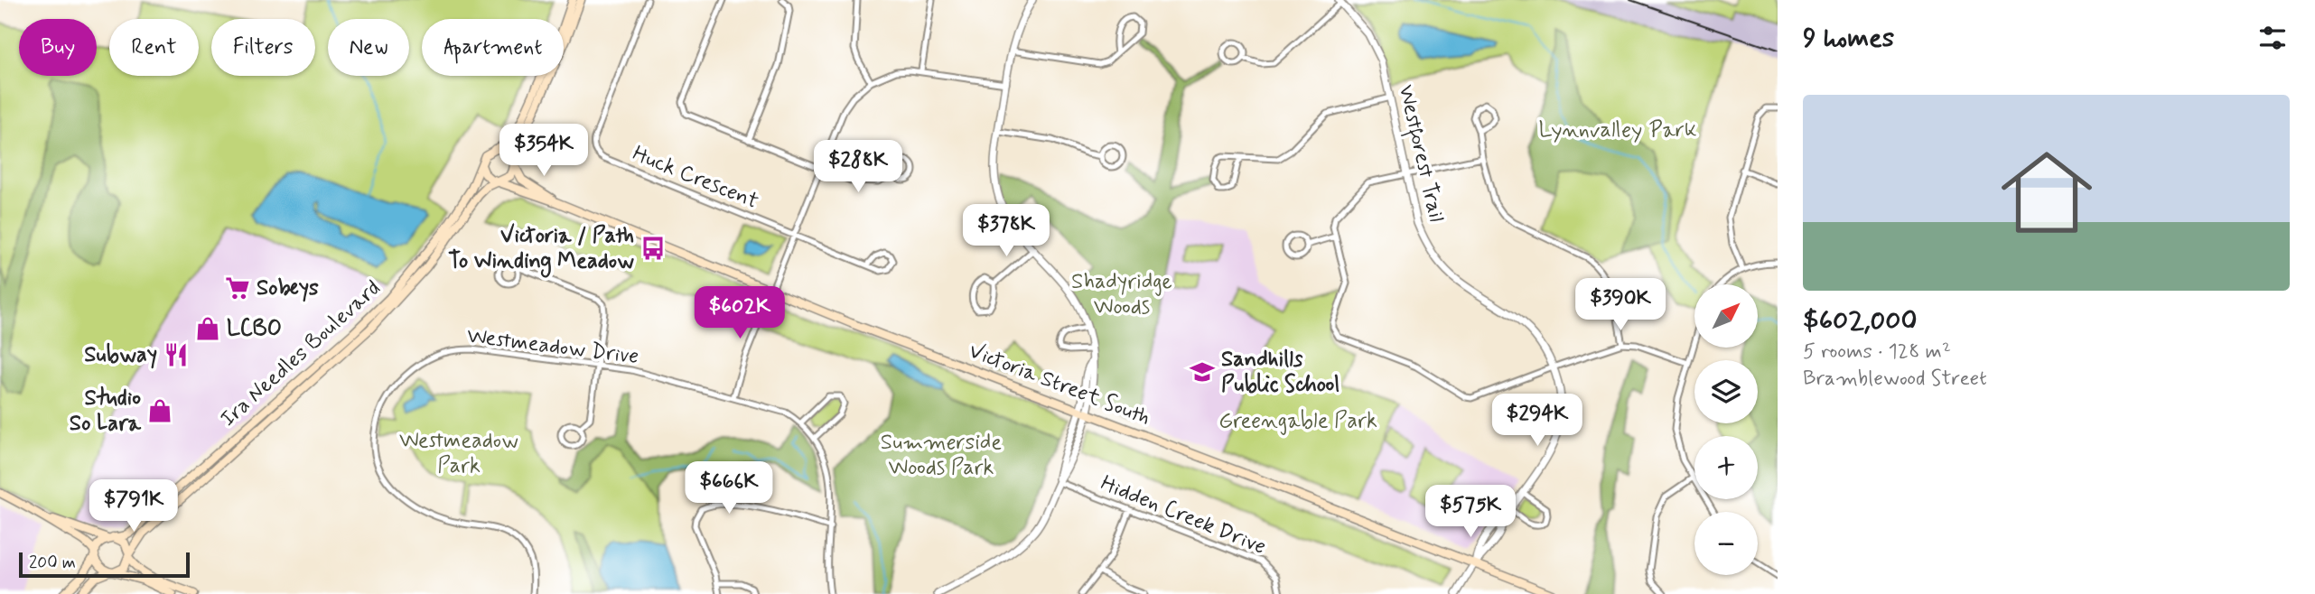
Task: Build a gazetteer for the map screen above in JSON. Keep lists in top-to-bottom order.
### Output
{
  "streets": {
    "main road": ["Ira Needles Boulevard", "Victoria Street South"],
    "street": [
      "Westforest Trail",
      "Huck Crescent",
      "Westmeadow Drive",
      "Hidden Creek Drive"
    ]
  },
  "crossings": [
    ["Westforest Trail", "Victoria Street South"],
    ["Ira Needles Boulevard", "Victoria Street South"]
  ],
  "parks": [
    "Lynnvalley Park",
    "Shadyridge Woods",
    "Greengable Park",
    "Westmeadow Park",
    "Summerside Woods Park"
  ],
  "places": {
    "bus stop": ["Victoria / Path To Winding Meadow"],
    "supermarket": ["Sobeys"],
    "shop": ["LCBO", "Studio So Lara"],
    "restaurant": ["Subway"],
    "school or university": ["Sandhills Public School"]
  },
  "scale_bar": "200 m",
  "north": "top right",
  "page": {
    "heading": "9 homes",
    "chip": [
      "Buy",
      "Rent",
      "Filters",
      "New",
      "Apartment"
    ],
    "list": [
      {
        "name": "$602,000",
        "note": "5 rooms · 128 m² · Bramblewood Street"
      }
    ],
    "price": [
      "$354K",
      "$288K",
      "$378K",
      "$390K",
      "$602K",
      "$294K",
      "$666K",
      "$791K",
      "$575K"
    ],
    "map_buttons": ["+", "−"],
    "scale": "200 m"
  }
}
